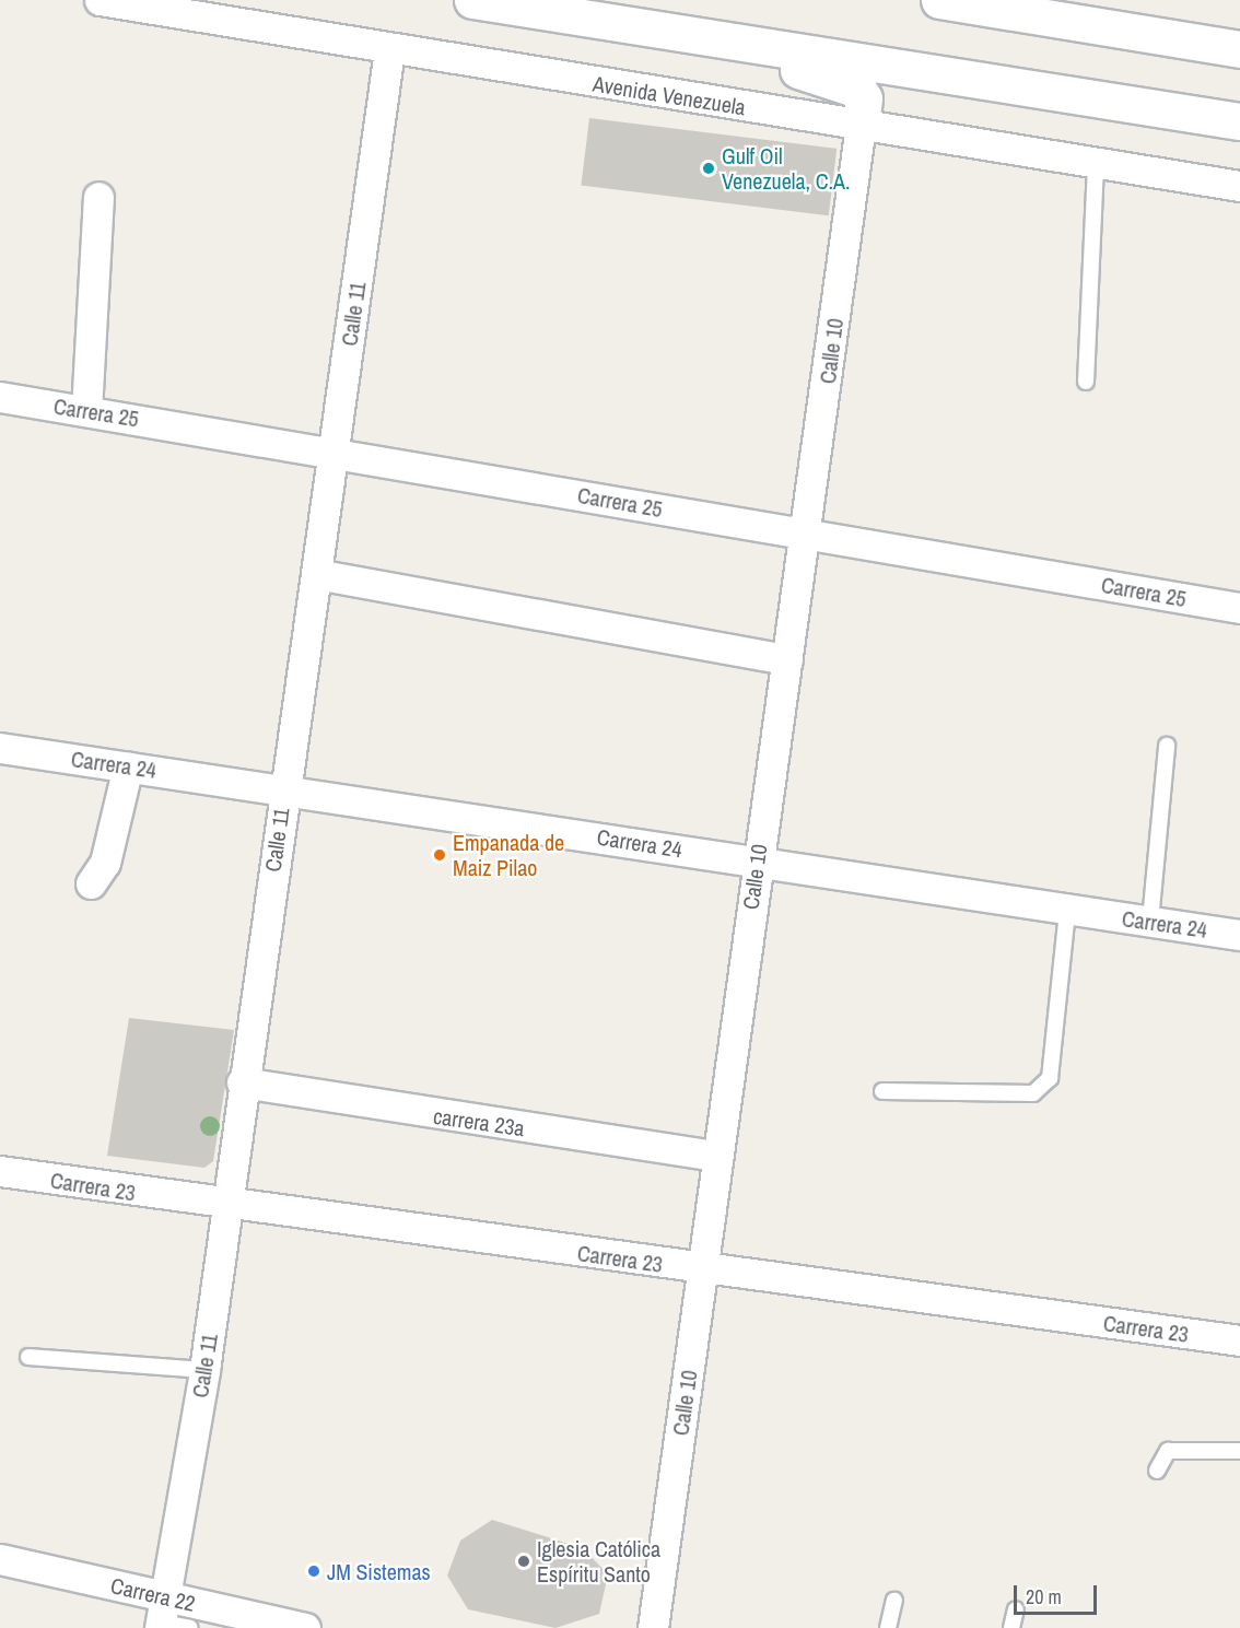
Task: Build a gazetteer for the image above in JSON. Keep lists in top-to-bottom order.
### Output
{
  "streets": {
    "street": [
      "Avenida Venezuela",
      "Calle 11",
      "Calle 10",
      "Carrera 25",
      "Carrera 24",
      "carrera 23a",
      "Carrera 23",
      "Carrera 22"
    ]
  },
  "crossings": [
    ["Avenida Venezuela", "Calle 11"],
    ["Avenida Venezuela", "Calle 10"],
    ["Calle 11", "Carrera 25"],
    ["Calle 11", "Carrera 24"],
    ["Calle 11", "carrera 23a"],
    ["Calle 11", "Carrera 23"],
    ["Calle 11", "Carrera 22"],
    ["Calle 10", "Carrera 25"],
    ["Calle 10", "Carrera 24"],
    ["Calle 10", "carrera 23a"],
    ["Calle 10", "Carrera 23"]
  ],
  "places": [
    "Gulf Oil Venezuela, C.A.",
    "Empanada de Maiz Pilao",
    "Iglesia Católica Espíritu Santo",
    "JM Sistemas"
  ],
  "scale_bar": "20 m"
}
